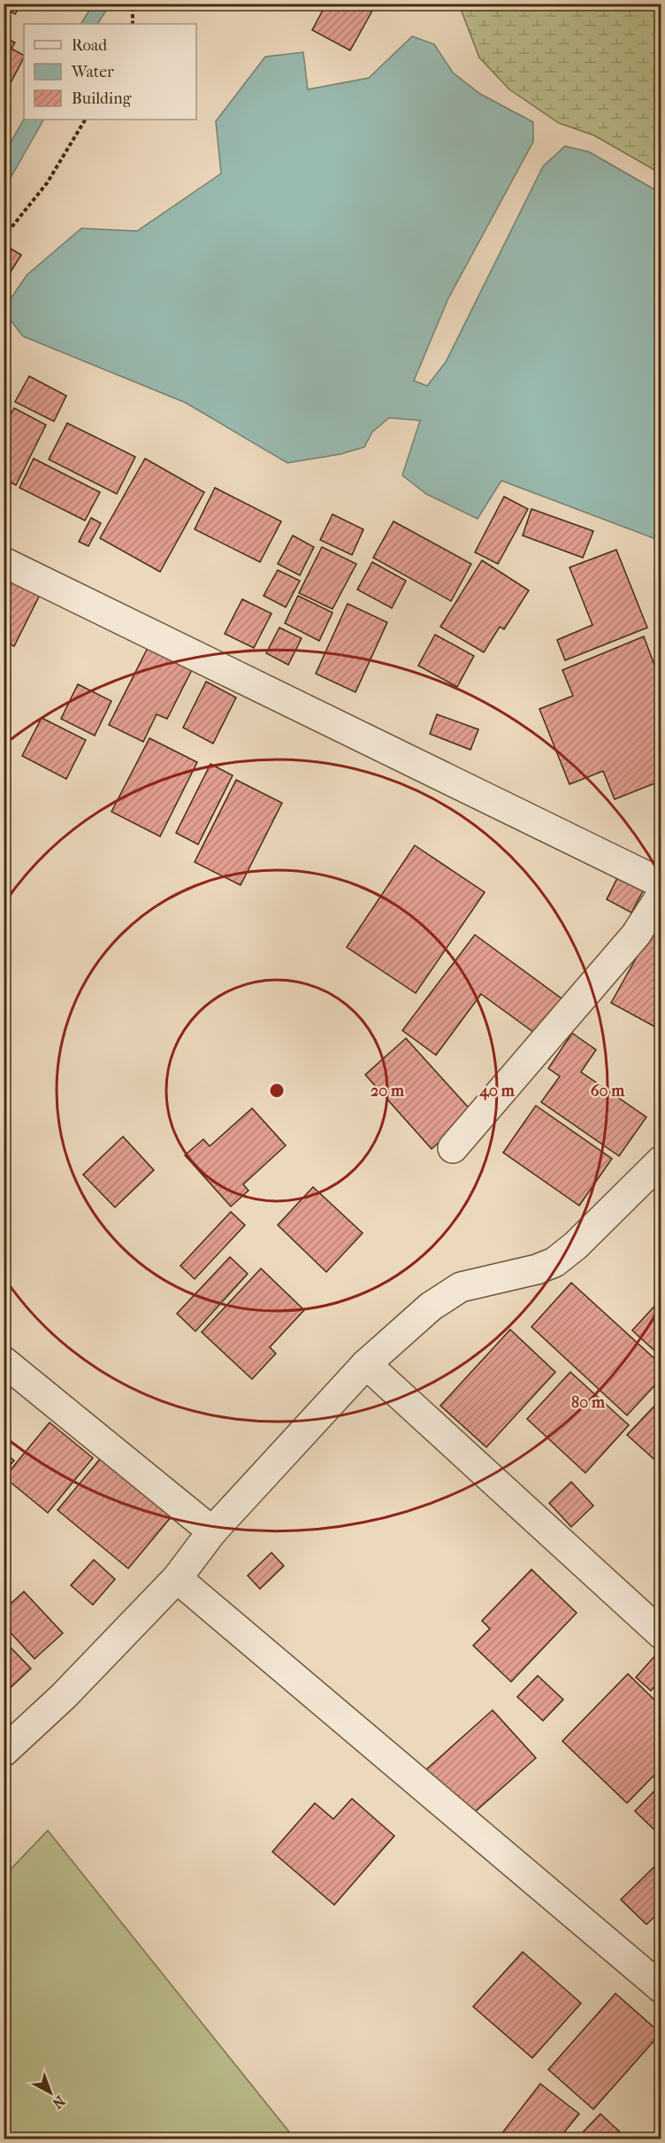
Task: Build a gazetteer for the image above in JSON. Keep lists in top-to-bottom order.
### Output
{
  "legend": ["Road", "Water", "Building"],
  "north": "bottom right",
  "rings": [
    "20 m",
    "40 m",
    "60 m",
    "80 m"
  ]
}
